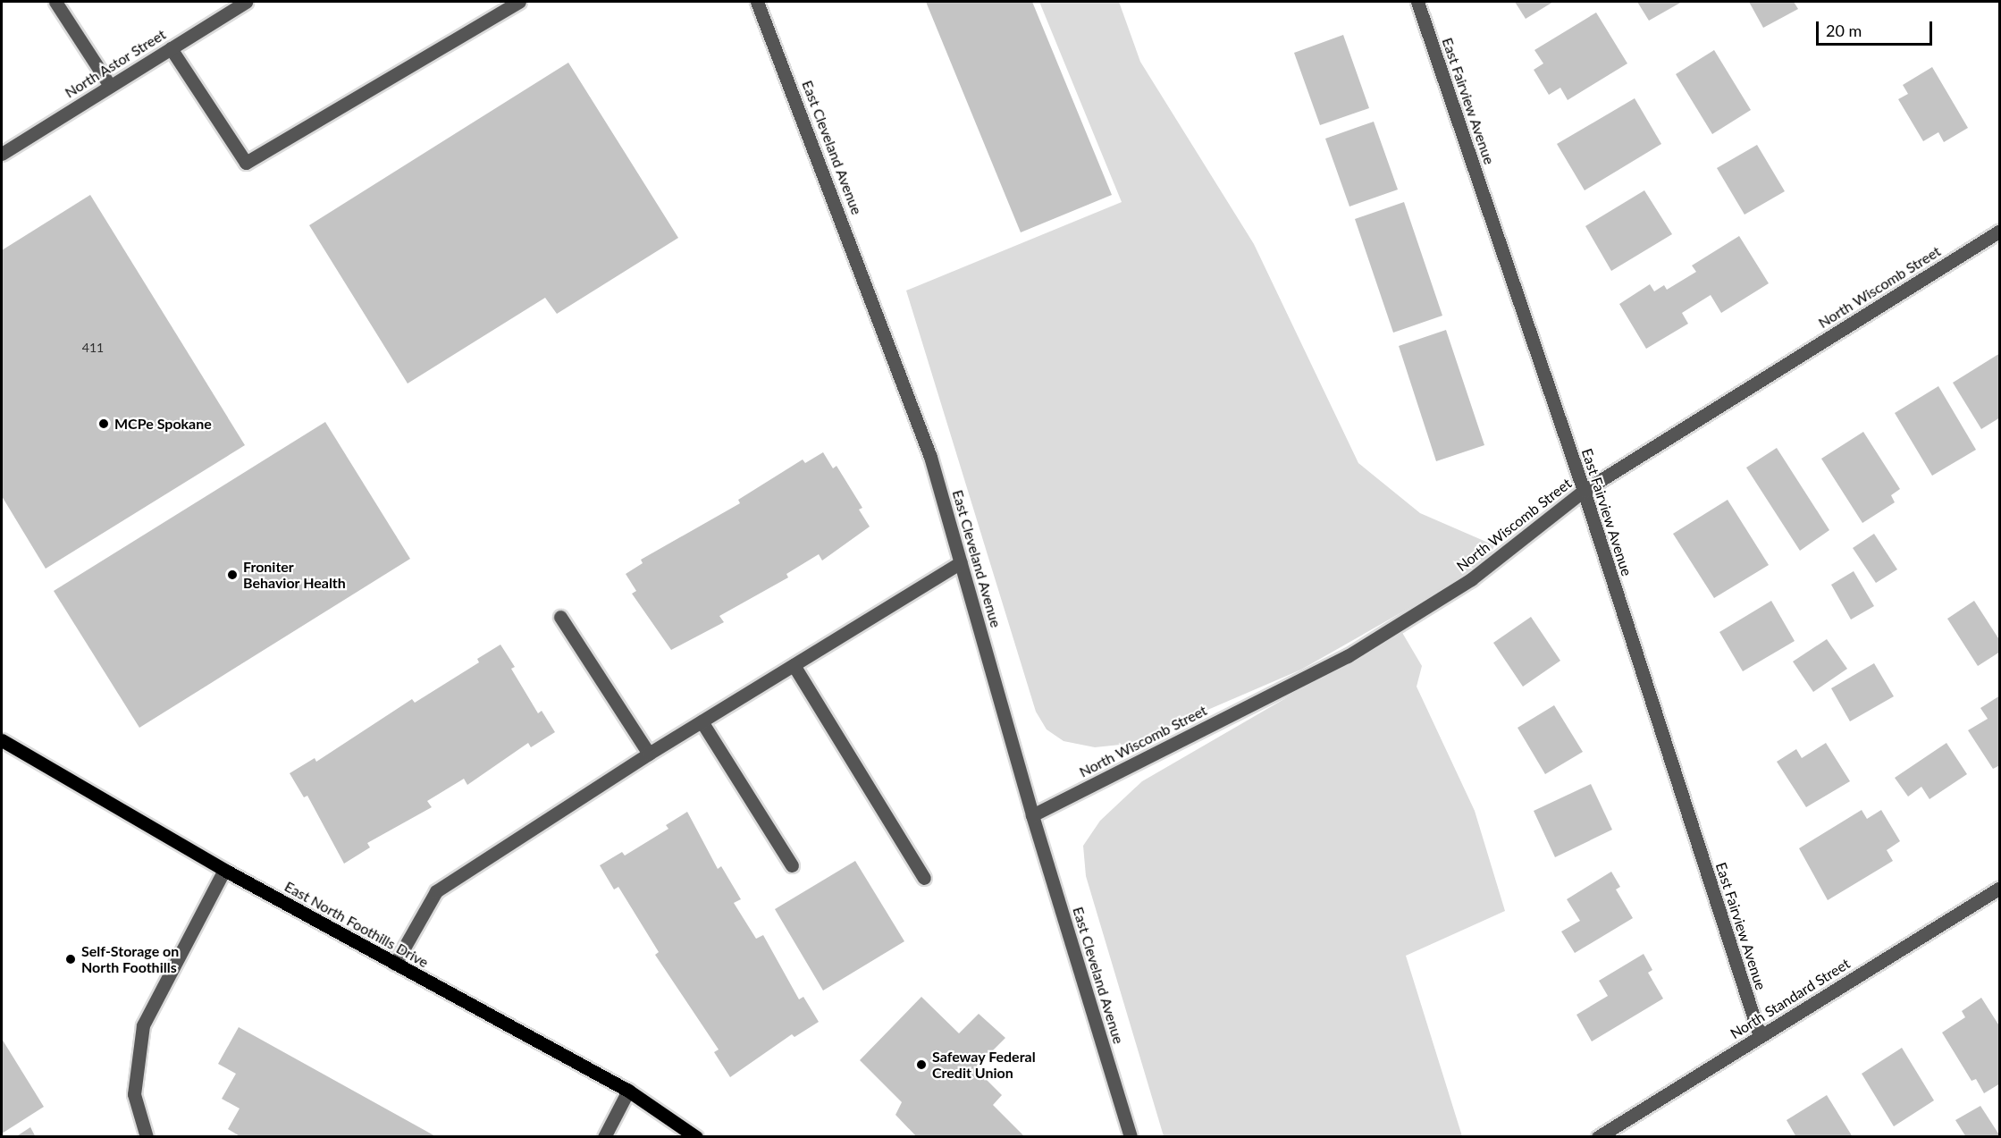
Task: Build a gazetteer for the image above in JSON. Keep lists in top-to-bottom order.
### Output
{
  "streets": {
    "main road": ["East North Foothills Drive"],
    "street": [
      "North Astor Street",
      "East Fairview Avenue",
      "East Cleveland Avenue",
      "North Wiscomb Street",
      "North Standard Street"
    ]
  },
  "crossings": [
    ["East Fairview Avenue", "North Wiscomb Street"],
    ["East Fairview Avenue", "North Standard Street"],
    ["East Cleveland Avenue", "North Wiscomb Street"]
  ],
  "places": [
    "MCPe Spokane",
    "Froniter Behavior Health",
    "Self-Storage on North Foothills",
    "Safeway Federal Credit Union"
  ],
  "house_numbers": ["411"],
  "scale_bar": "20 m"
}
